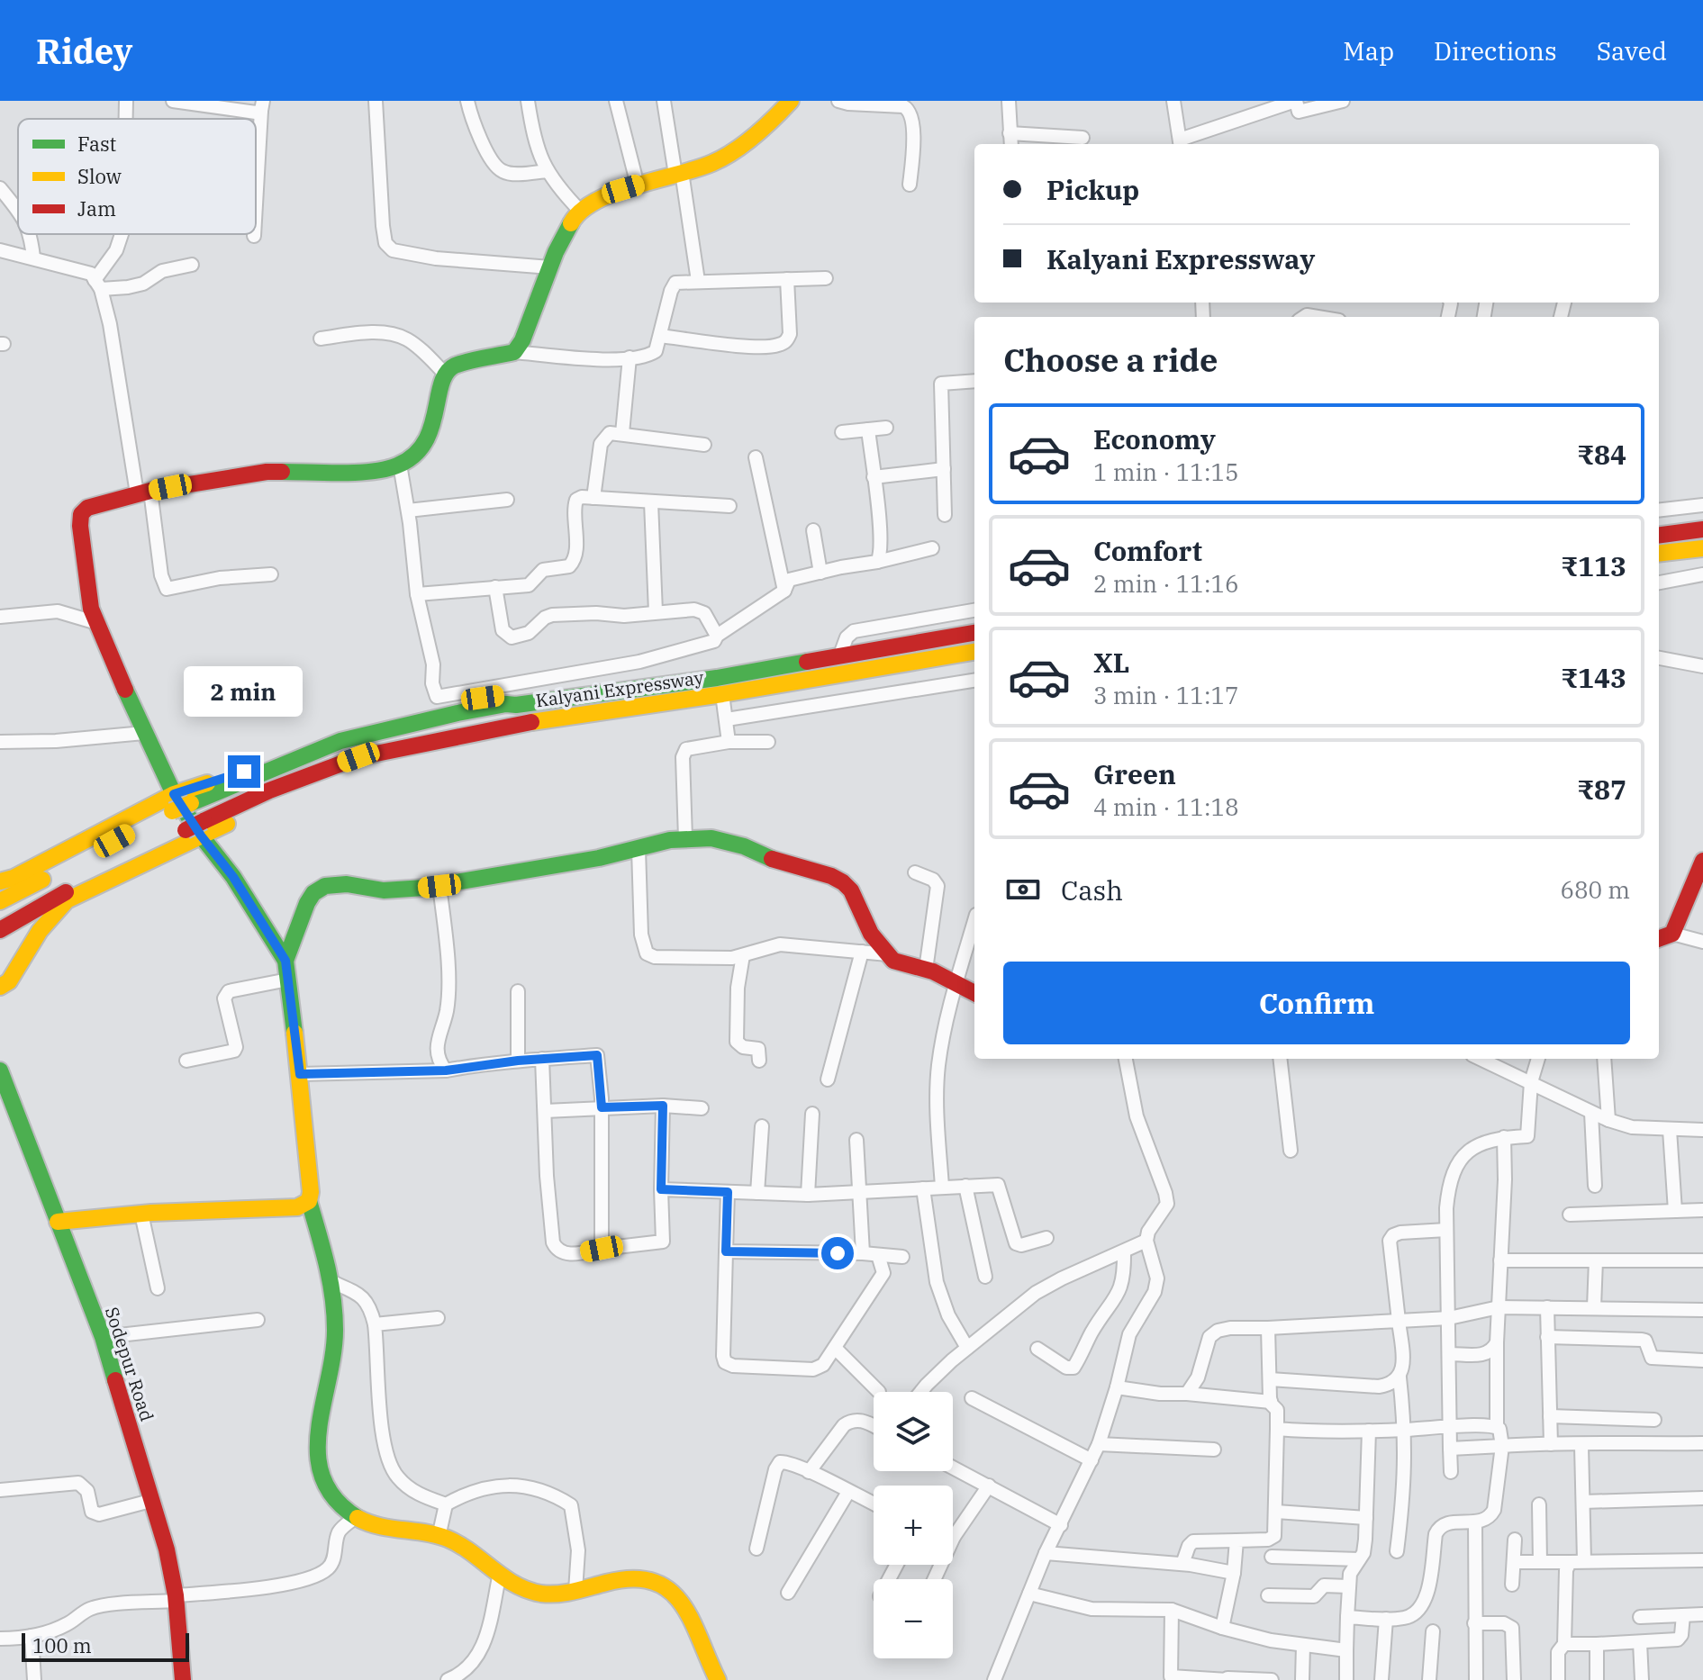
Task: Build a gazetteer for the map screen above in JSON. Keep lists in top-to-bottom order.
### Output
{
  "streets": {
    "main road": ["Kalyani Expressway", "Sodepur Road"]
  },
  "legend": ["Fast", "Slow", "Jam"],
  "scale_bar": "100 m",
  "page": {
    "header": "Ridey",
    "nav": ["Map", "Directions", "Saved"],
    "banner": ["Pickup", "Kalyani Expressway"],
    "heading": "Choose a ride",
    "list": [
      {
        "name": "Economy",
        "note": "1 min · 11:15",
        "value": "₹84"
      },
      {
        "name": "Comfort",
        "note": "2 min · 11:16",
        "value": "₹113"
      },
      {
        "name": "XL",
        "note": "3 min · 11:17",
        "value": "₹143"
      },
      {
        "name": "Green",
        "note": "4 min · 11:18",
        "value": "₹87"
      }
    ],
    "bubble": "2 min",
    "pay": ["Cash", "680 m"],
    "buttons": "Confirm",
    "map_buttons": ["+", "−"],
    "scale": "100 m"
  }
}
